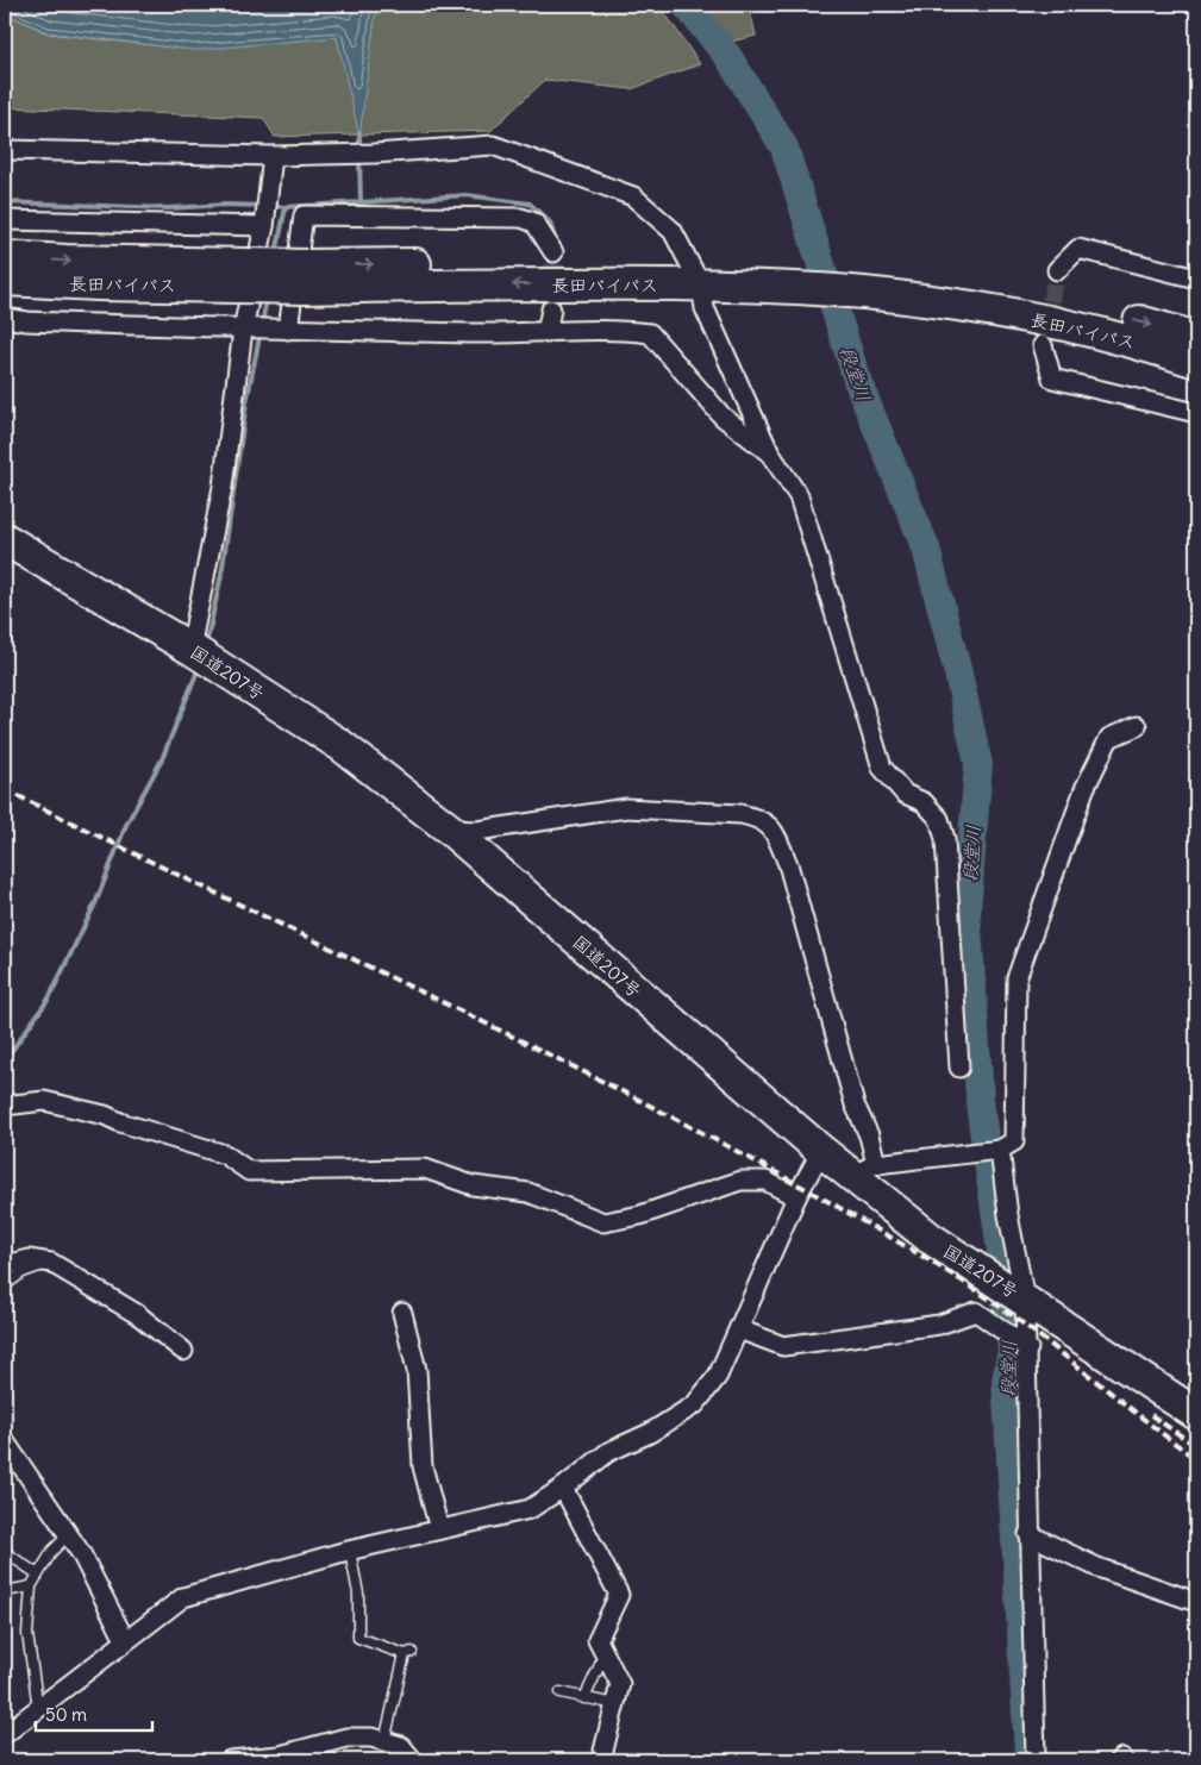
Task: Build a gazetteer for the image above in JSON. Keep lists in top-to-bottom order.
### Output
{
  "streets": {
    "highway": ["長田バイパス", "国道207号"]
  },
  "water": ["段堂川"],
  "scale_bar": "50 m"
}
